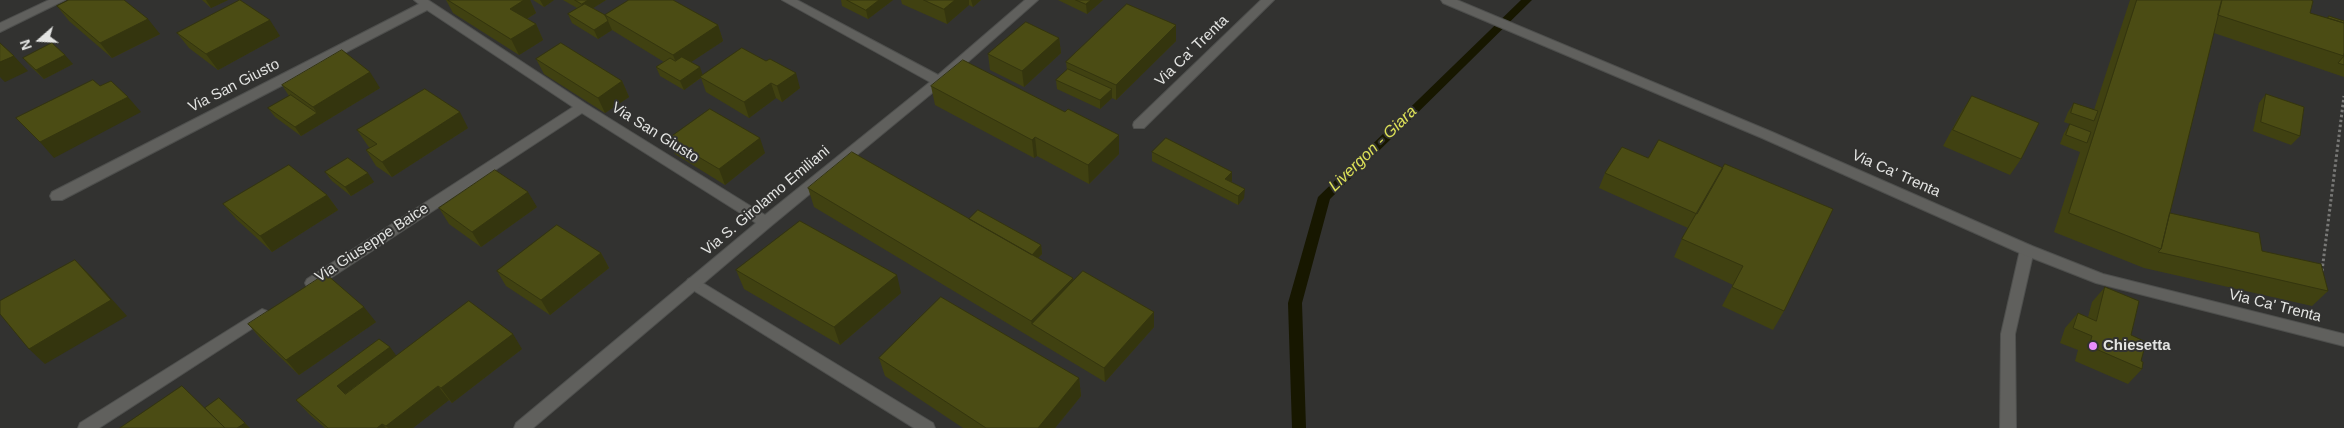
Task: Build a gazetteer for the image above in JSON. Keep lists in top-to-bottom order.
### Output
{
  "streets": {
    "street": [
      "Via Ca' Trenta",
      "Via San Giusto",
      "Via S. Girolamo Emiliani",
      "Via Giuseppe Baice"
    ]
  },
  "crossings": [
    ["Via San Giusto", "Via S. Girolamo Emiliani"],
    ["Via San Giusto", "Via Giuseppe Baice"]
  ],
  "water": ["Livergon - Giara"],
  "places": ["Chiesetta"],
  "north": "left"
}
